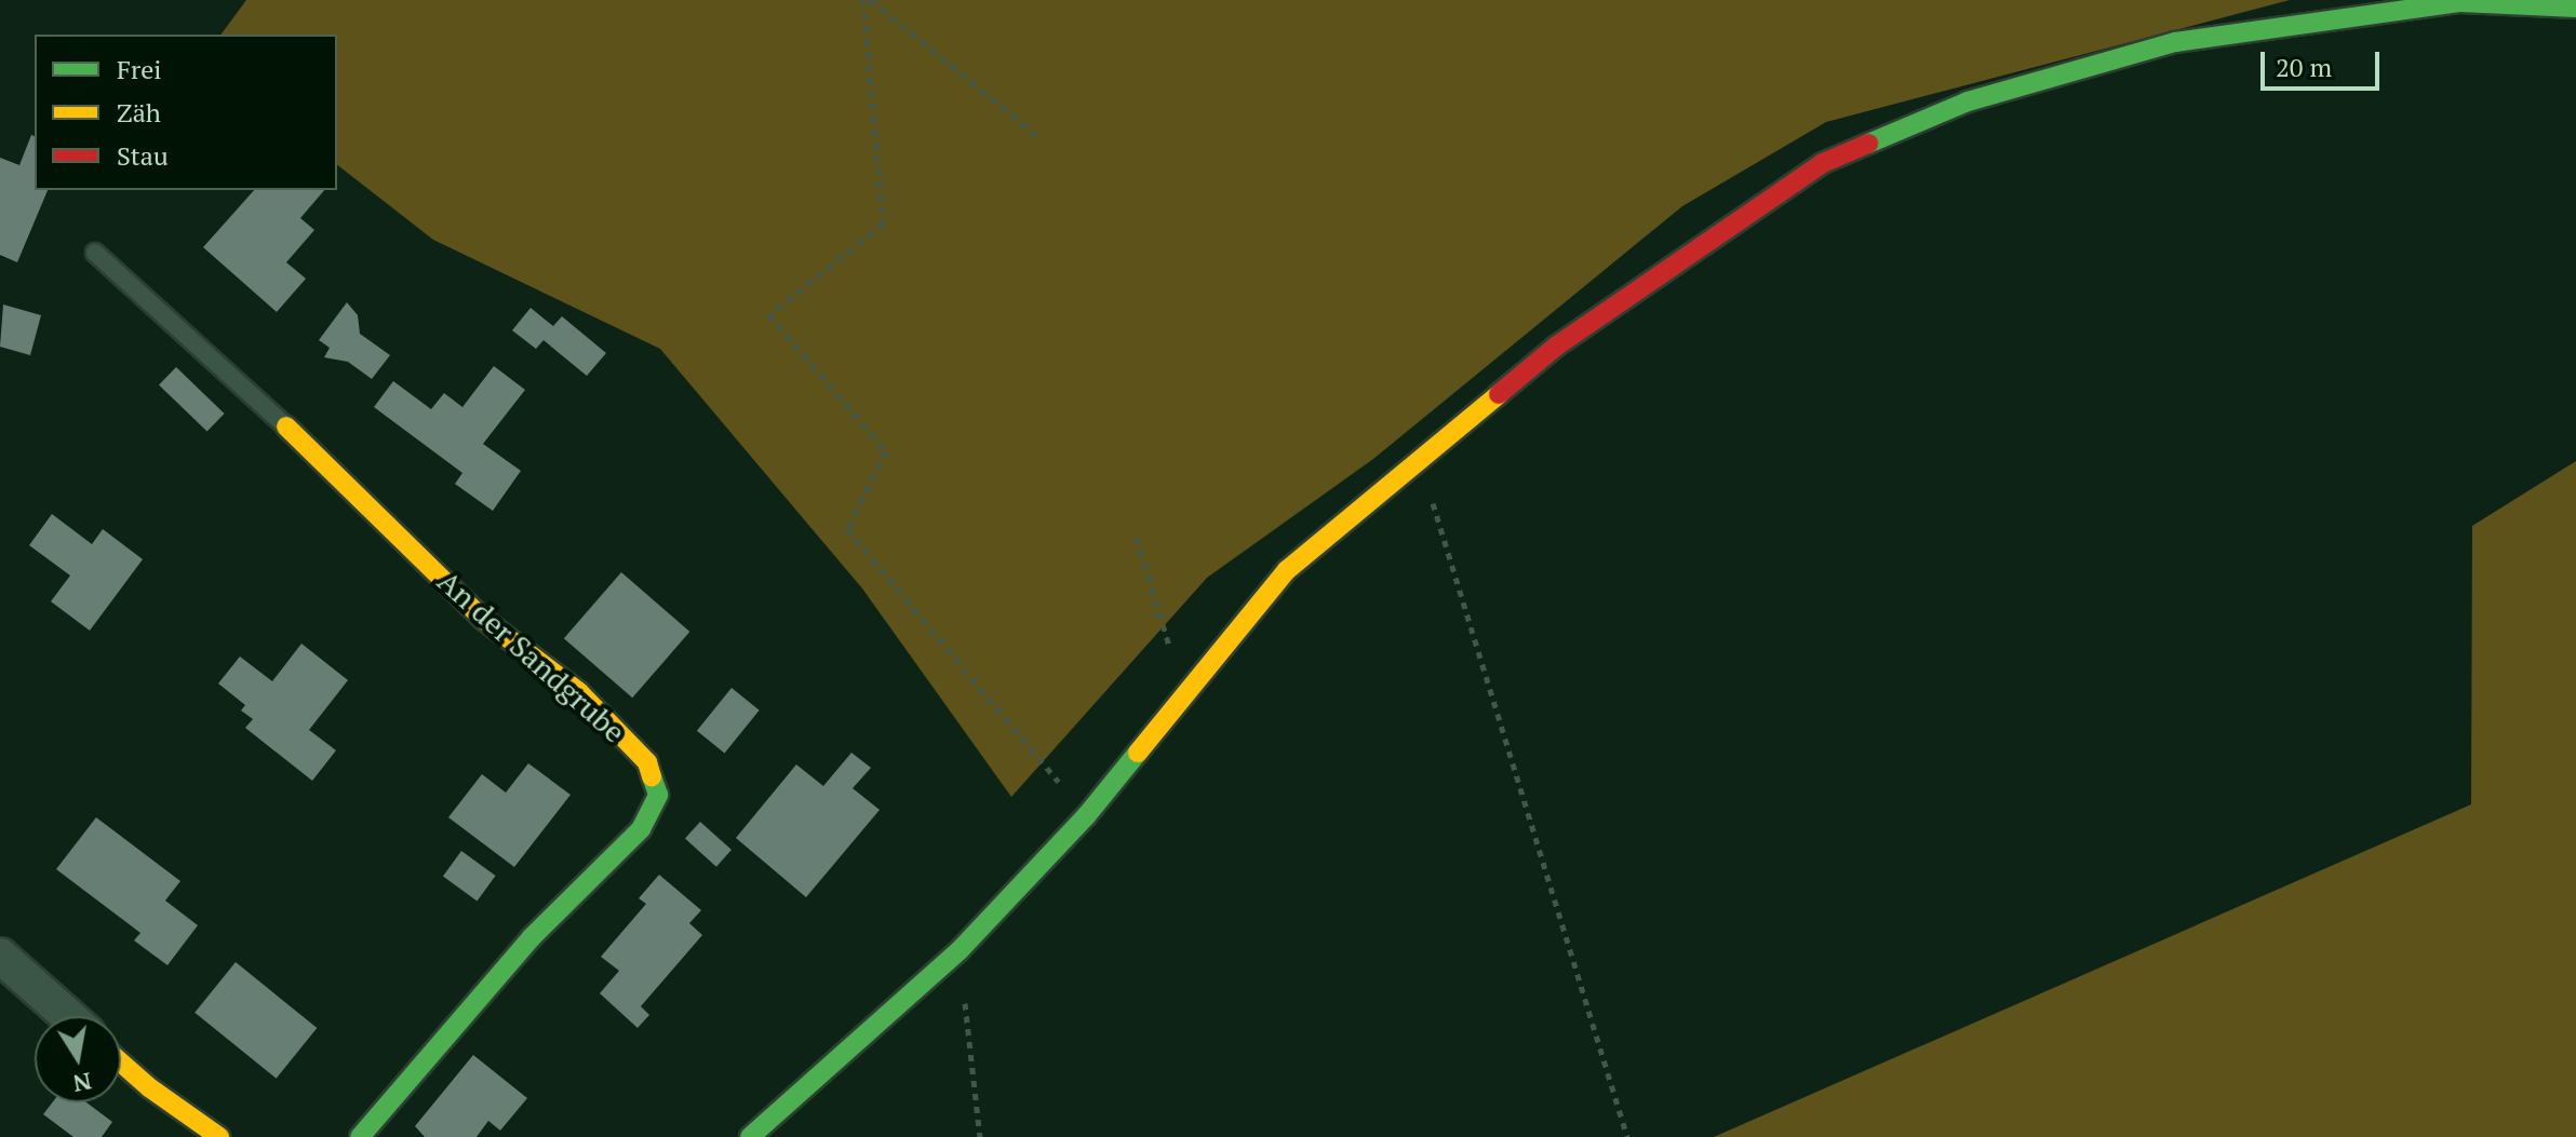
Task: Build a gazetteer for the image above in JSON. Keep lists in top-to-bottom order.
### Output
{
  "streets": {
    "street": ["An der Sandgrube"]
  },
  "legend": ["Frei", "Zäh", "Stau"],
  "scale_bar": "20 m",
  "north": "bottom"
}
